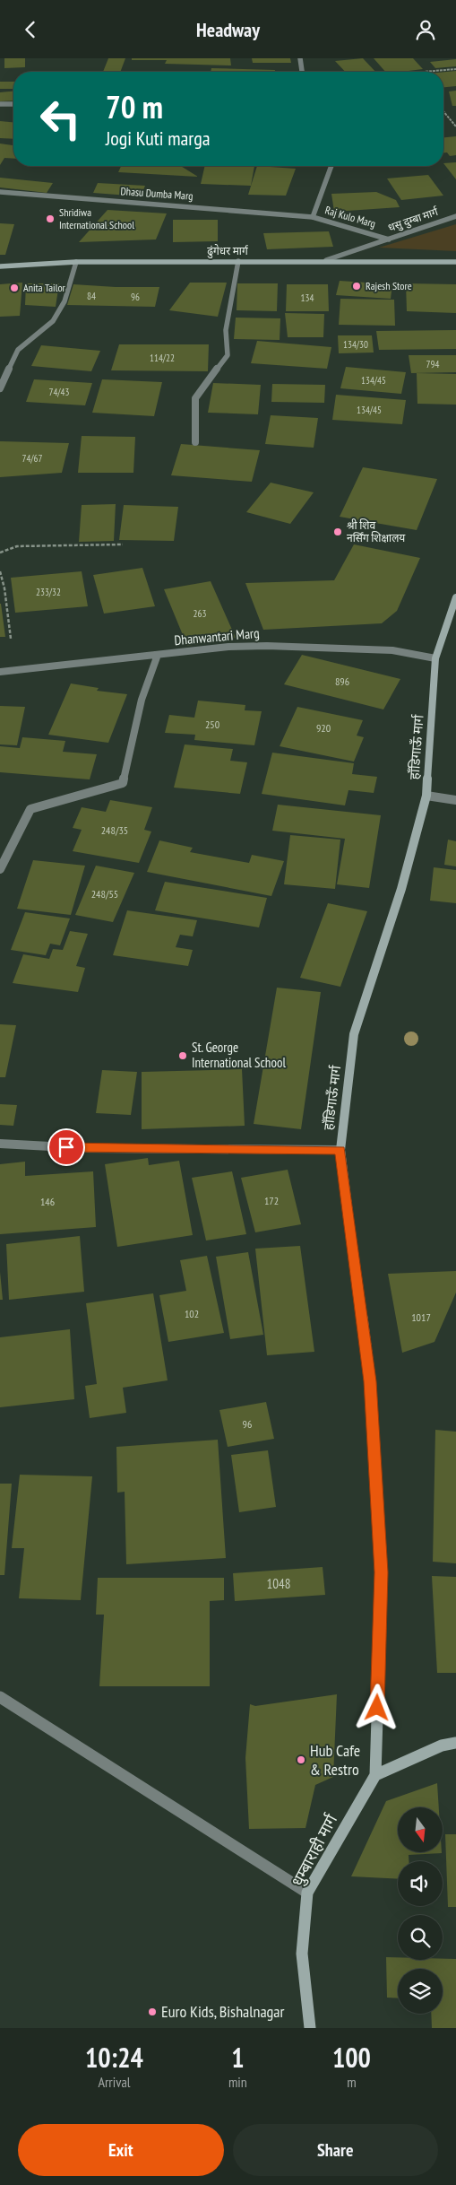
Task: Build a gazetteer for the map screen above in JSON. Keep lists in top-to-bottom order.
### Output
{
  "streets": {
    "main road": ["ढुंगेधर मार्ग", "हाँडिगाऊँ मार्ग", "धुम्बाराही मार्ग"],
    "street": [
      "Dhasu Dumba Marg",
      "Raj Kulo Marg",
      "धसु दुम्बा मार्ग",
      "Dhanwantari Marg"
    ]
  },
  "crossings": [
    ["Dhasu Dumba Marg", "Raj Kulo Marg"],
    ["Raj Kulo Marg", "धसु दुम्बा मार्ग"],
    ["धसु दुम्बा मार्ग", "ढुंगेधर मार्ग"],
    ["Dhanwantari Marg", "हाँडिगाऊँ मार्ग"],
    ["हाँडिगाऊँ मार्ग", "धुम्बाराही मार्ग"]
  ],
  "places": [
    "Shridiwa International School",
    "Rajesh Store",
    "Anita Tailor",
    "श्री शिव नर्सिंग शिक्षालय",
    "St. George International School",
    "Hub Cafe & Restro",
    "Euro Kids, Bishalnagar"
  ],
  "house_numbers": [
    "84",
    "96",
    "134",
    "134/30",
    "114/22",
    "794",
    "134/45",
    "74/43",
    "134/45",
    "74/67",
    "233/32",
    "263",
    "896",
    "250",
    "920",
    "248/35",
    "248/55",
    "172",
    "146",
    "102",
    "1017",
    "96",
    "1048"
  ],
  "north": "bottom",
  "page": {
    "header": "Headway",
    "turn": ["70 m", "Jogi Kuti marga"],
    "eta": [
      "10:24",
      "Arrival",
      "1",
      "min",
      "100",
      "m"
    ],
    "buttons": ["Exit", "Share"]
  }
}
